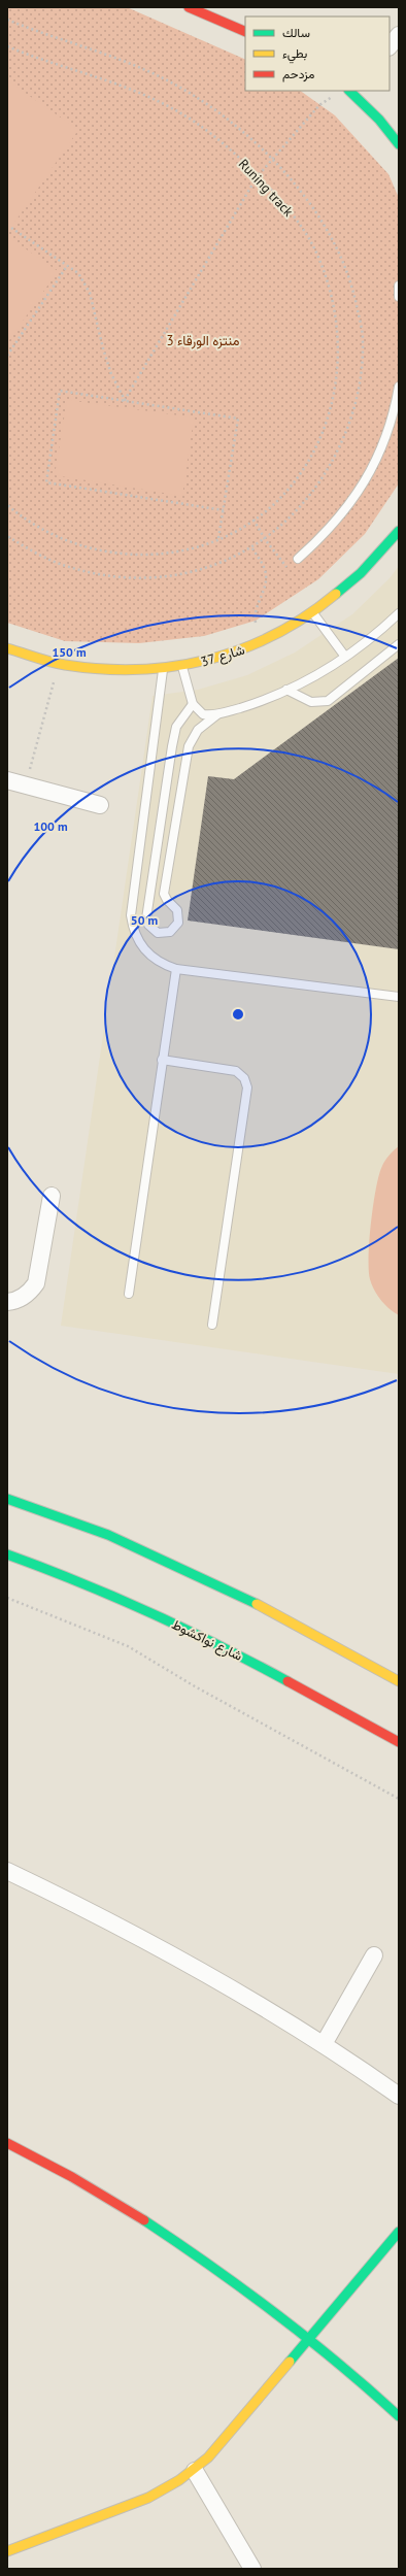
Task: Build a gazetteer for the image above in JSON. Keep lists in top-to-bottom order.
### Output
{
  "streets": {
    "street": ["شارع 37", "شارع نواكشوط"],
    "path": ["Runing track"]
  },
  "parks": ["منتزه الورقاء 3"],
  "legend": ["سالك", "بطيء", "مزدحم"],
  "rings": ["150 m", "100 m", "50 m"]
}
